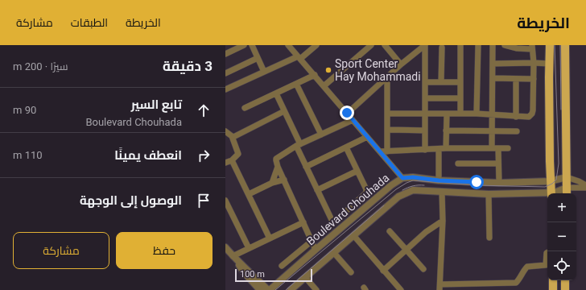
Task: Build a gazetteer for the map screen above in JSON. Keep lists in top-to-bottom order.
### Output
{
  "streets": {
    "street": ["Boulevard Chouhada"]
  },
  "places": ["Sport Center Hay Mohammadi"],
  "scale_bar": "100 m",
  "page": {
    "header": "الخريطة",
    "nav": ["الخريطة", "الطبقات", "مشاركة"],
    "heading": ["3 دقيقة", "سيرًا · 200 m"],
    "list": [
      ["تابع السير", "Boulevard Chouhada", "90 m"],
      ["انعطف يمينًا", "110 m"],
      "الوصول إلى الوجهة"
    ],
    "map_buttons": ["+", "−"],
    "buttons": ["حفظ", "مشاركة"],
    "scale": "100 m"
  }
}
